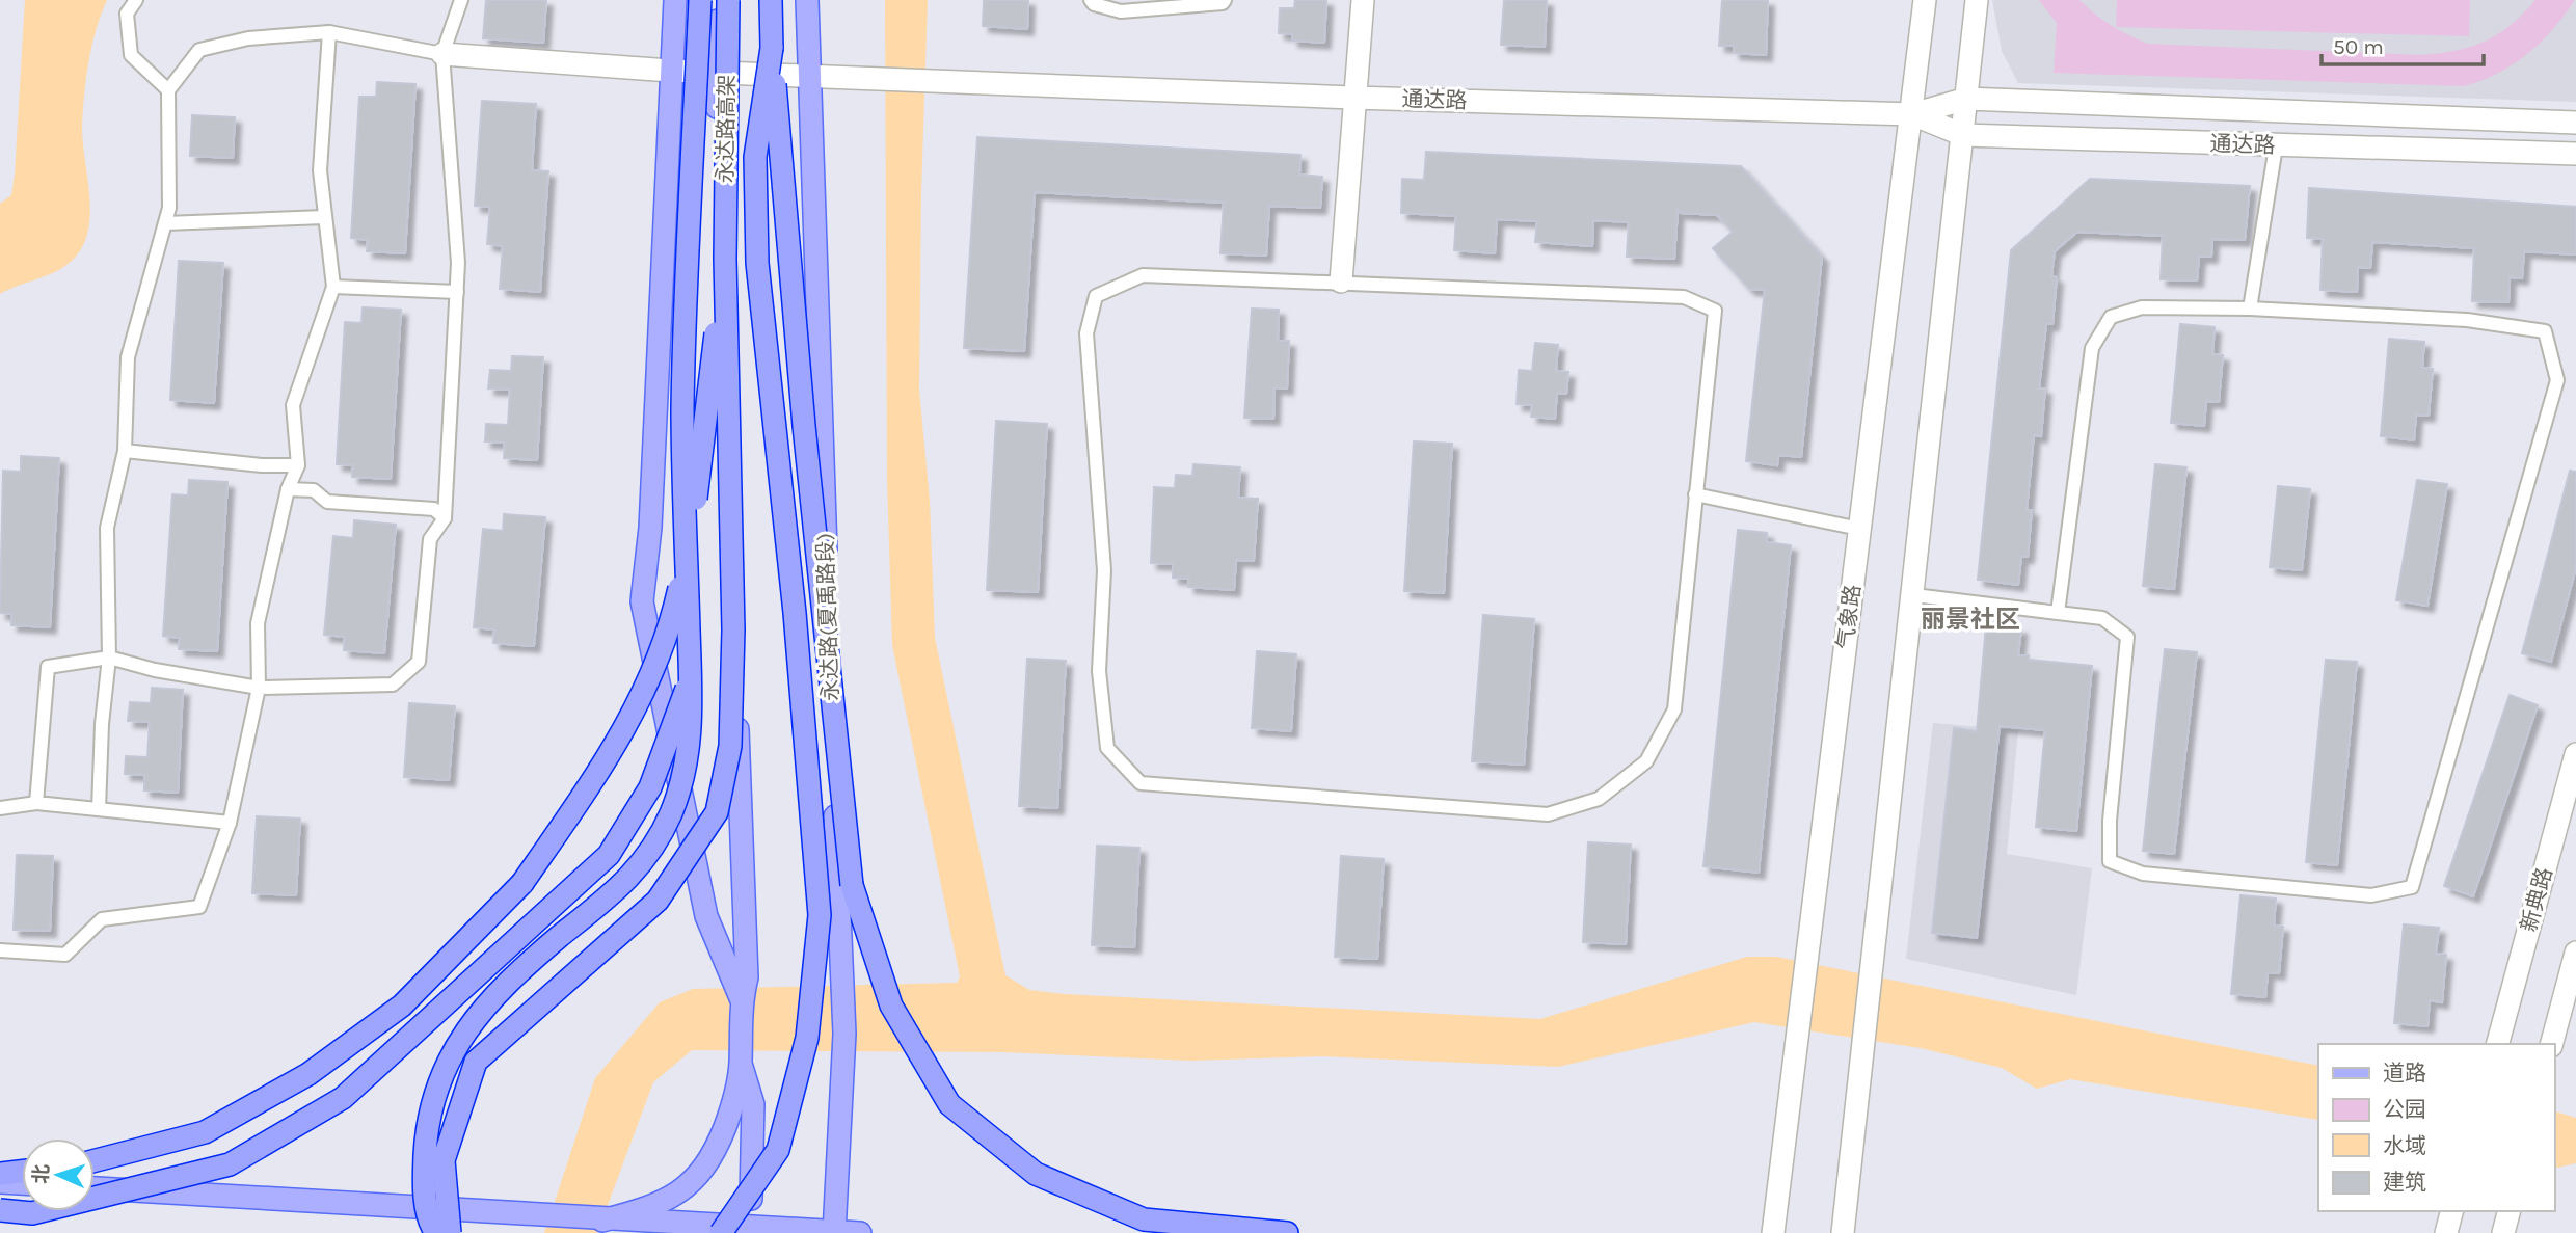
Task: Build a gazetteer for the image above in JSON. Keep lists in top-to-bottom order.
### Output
{
  "streets": {
    "highway": ["永达路高架"],
    "main road": ["永达路(夏禹路段)"],
    "street": ["通达路", "气象路", "新典路"]
  },
  "crossings": [
    ["通达路", "永达路(夏禹路段)"],
    ["通达路", "气象路"]
  ],
  "districts": ["丽景社区"],
  "legend": [
    "道路",
    "公园",
    "水域",
    "建筑"
  ],
  "scale_bar": "50 m",
  "north": "left"
}
